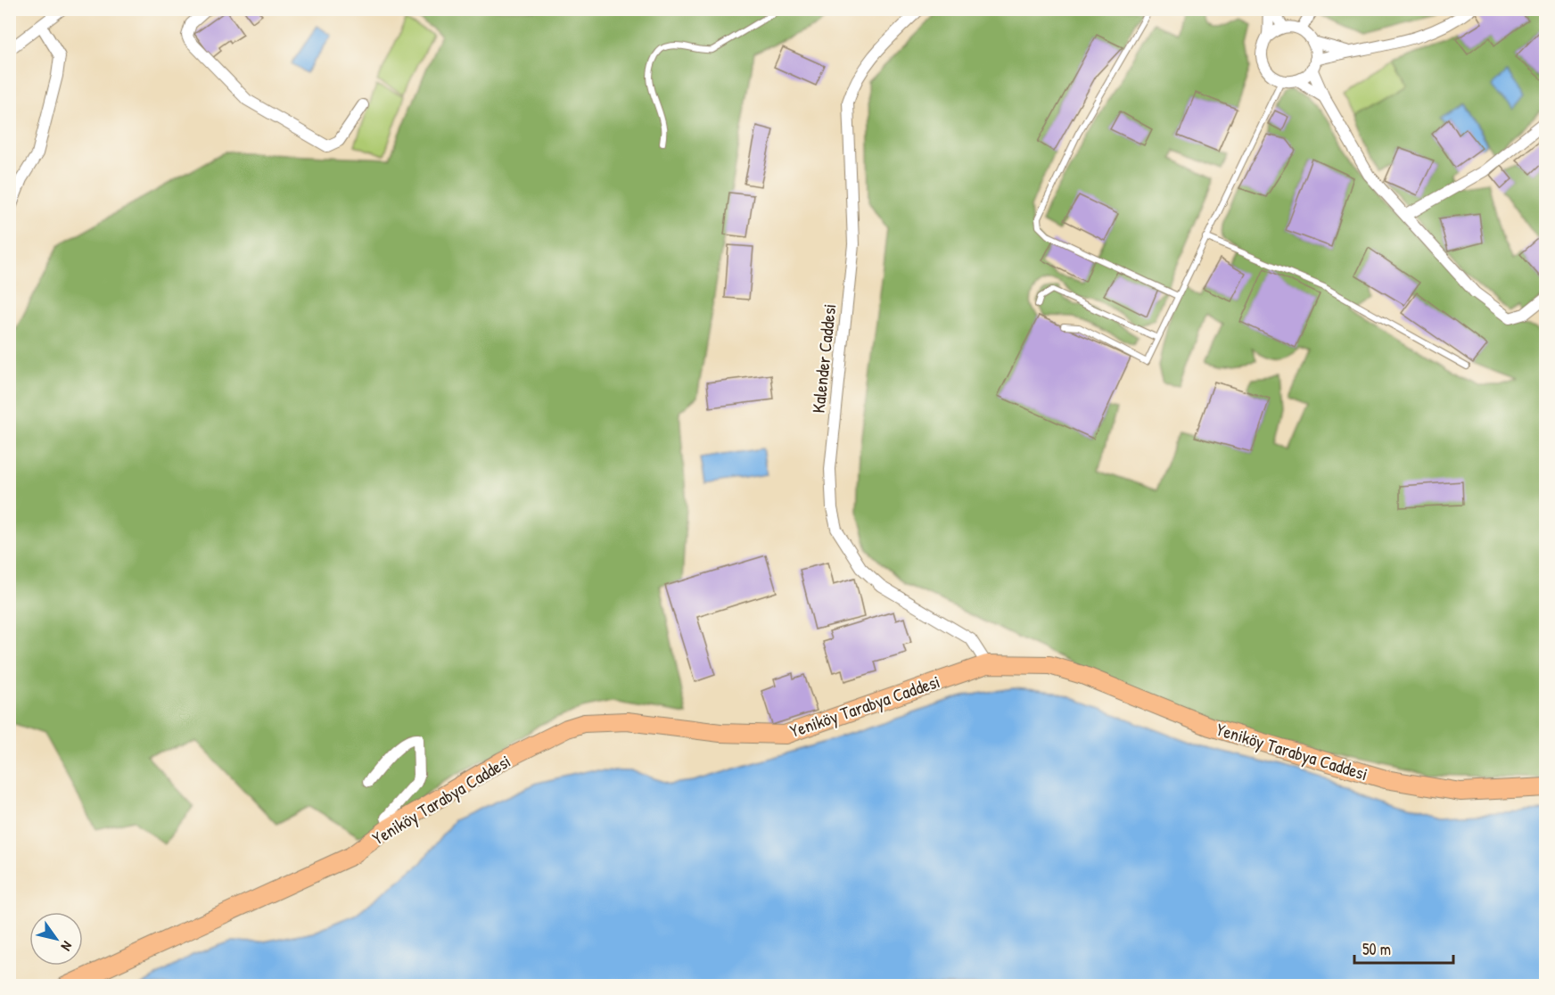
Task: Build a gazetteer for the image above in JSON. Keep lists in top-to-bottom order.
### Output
{
  "streets": {
    "main road": ["Yeniköy Tarabya Caddesi"],
    "street": ["Kalender Caddesi"]
  },
  "crossings": [
    ["Kalender Caddesi", "Yeniköy Tarabya Caddesi"]
  ],
  "scale_bar": "50 m",
  "north": "bottom right"
}
